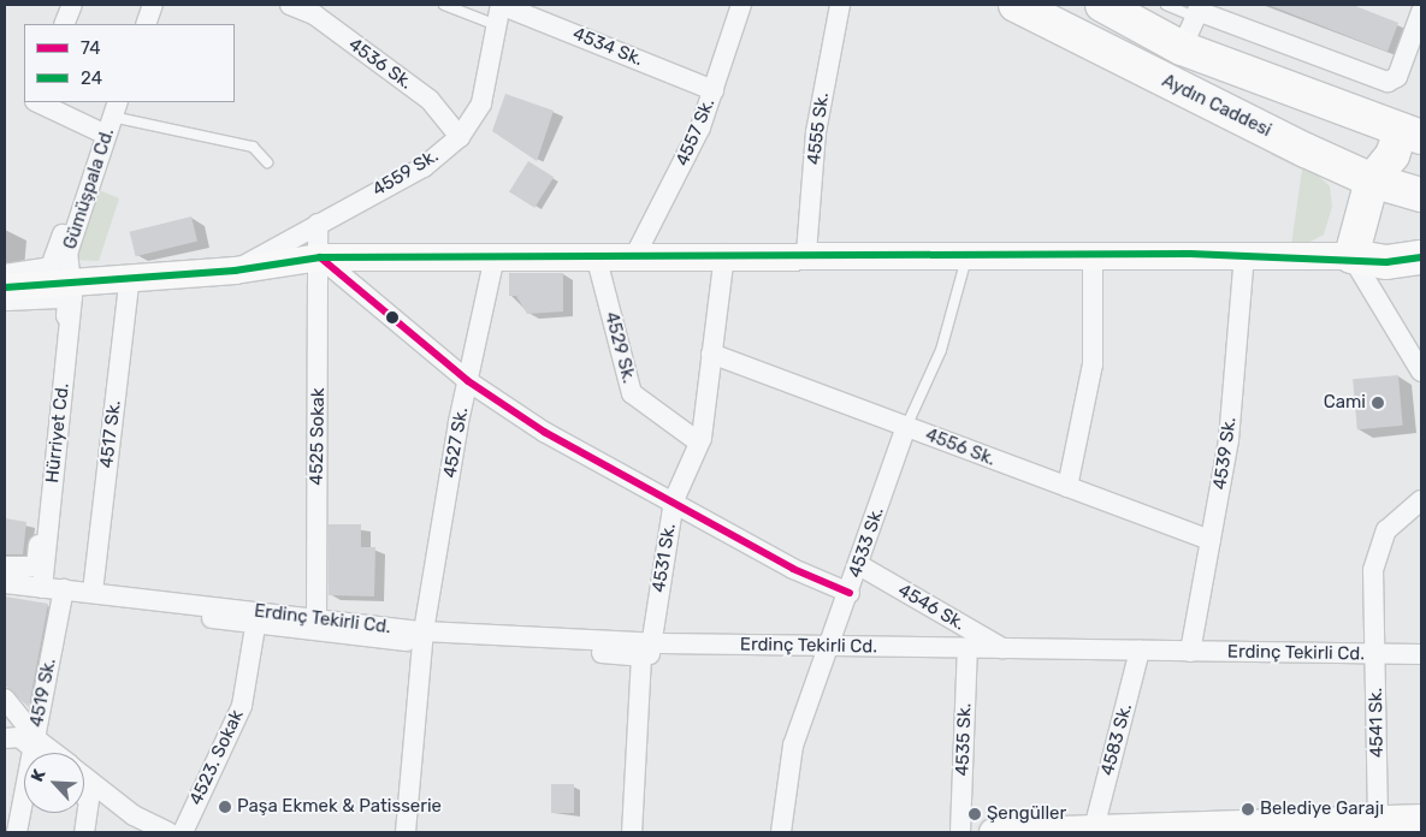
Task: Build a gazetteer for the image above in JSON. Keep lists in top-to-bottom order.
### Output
{
  "streets": {
    "highway": ["Aydın Caddesi"],
    "street": [
      "4534 Sk.",
      "4536 Sk.",
      "4555 Sk.",
      "4557 Sk.",
      "4559 Sk.",
      "Gümüşpala Cd.",
      "4529 Sk.",
      "Hürriyet Cd.",
      "4517 Sk.",
      "4525 Sokak",
      "4527 Sk.",
      "4556 Sk.",
      "4539 Sk.",
      "4533 Sk.",
      "4531 Sk.",
      "4546 Sk.",
      "Erdinç Tekirli Cd.",
      "4519 Sk.",
      "4541 Sk.",
      "4535 Sk.",
      "4583 Sk.",
      "4523. Sokak"
    ]
  },
  "crossings": [
    ["4534 Sk.", "4557 Sk."],
    ["4534 Sk.", "4559 Sk."],
    ["4536 Sk.", "4559 Sk."],
    ["Gümüşpala Cd.", "Hürriyet Cd."],
    ["4529 Sk.", "4531 Sk."],
    ["4517 Sk.", "Erdinç Tekirli Cd."],
    ["4525 Sokak", "Erdinç Tekirli Cd."],
    ["4527 Sk.", "Erdinç Tekirli Cd."],
    ["4556 Sk.", "4539 Sk."],
    ["4556 Sk.", "4533 Sk."],
    ["4556 Sk.", "4531 Sk."],
    ["4539 Sk.", "Erdinç Tekirli Cd."],
    ["4533 Sk.", "4546 Sk."],
    ["4533 Sk.", "Erdinç Tekirli Cd."],
    ["4531 Sk.", "Erdinç Tekirli Cd."],
    ["4546 Sk.", "Erdinç Tekirli Cd."],
    ["Erdinç Tekirli Cd.", "4519 Sk."],
    ["Erdinç Tekirli Cd.", "4541 Sk."],
    ["Erdinç Tekirli Cd.", "4535 Sk."],
    ["Erdinç Tekirli Cd.", "4583 Sk."],
    ["Erdinç Tekirli Cd.", "4523. Sokak"]
  ],
  "places": [
    "Cami",
    "Paşa Ekmek & Patisserie",
    "Belediye Garajı",
    "Şengüller"
  ],
  "lines": ["transit line 24", "transit line 74"],
  "legend": ["74", "24"],
  "north": "top left"
}
